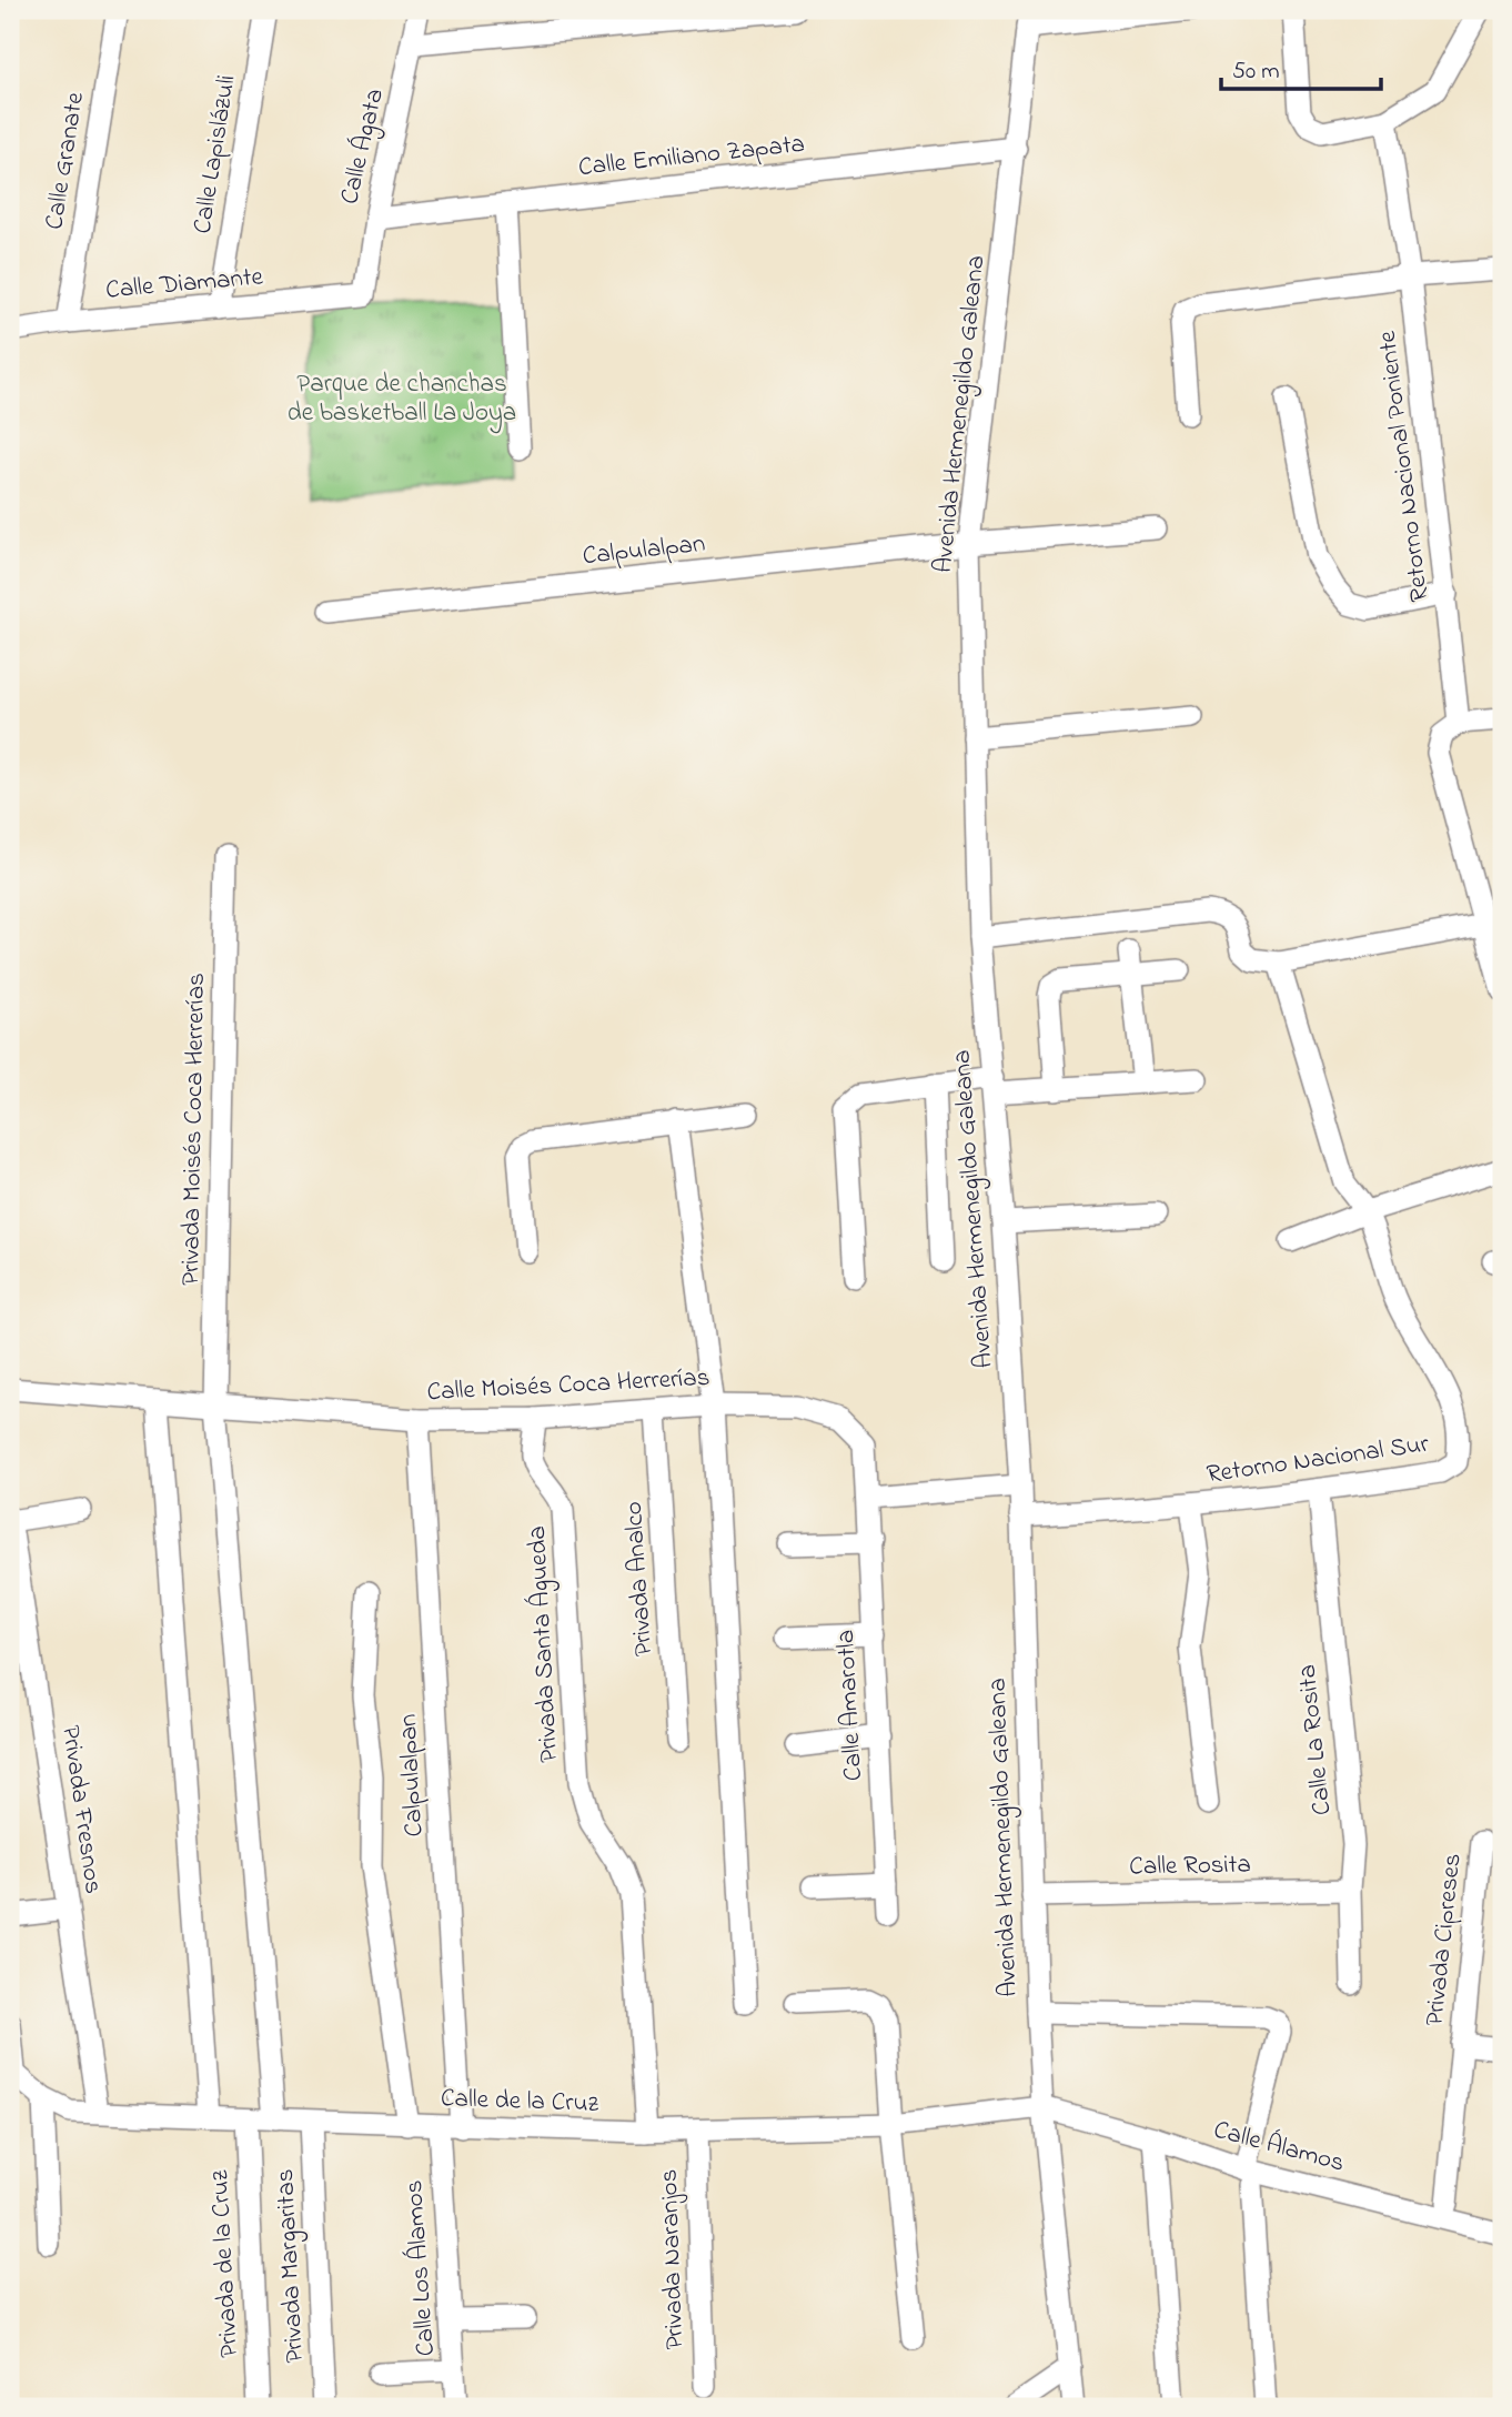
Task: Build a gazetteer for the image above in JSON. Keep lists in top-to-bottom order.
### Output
{
  "streets": {
    "street": [
      "Calle Ágata",
      "Calle Lapislázuli",
      "Calle Emiliano Zapata",
      "Calle Granate",
      "Calle Diamante",
      "Avenida Hermenegildo Galeana",
      "Retorno Nacional Poniente",
      "Calpulalpan",
      "Privada Moisés Coca Herrerías",
      "Calle Moisés Coca Herrerías",
      "Retorno Nacional Sur",
      "Privada Analco",
      "Privada Santa Águeda",
      "Calle Amarotla",
      "Calle La Rosita",
      "Privada Fresnos",
      "Calle Rosita",
      "Privada Cipreses",
      "Calle de la Cruz",
      "Calle Álamos",
      "Privada Naranjos",
      "Privada de la Cruz",
      "Privada Margaritas",
      "Calle Los Álamos"
    ]
  },
  "crossings": [
    ["Calle Ágata", "Calle Emiliano Zapata"],
    ["Calle Ágata", "Calle Diamante"],
    ["Calle Lapislázuli", "Calle Diamante"],
    ["Calle Emiliano Zapata", "Avenida Hermenegildo Galeana"],
    ["Calle Granate", "Calle Diamante"],
    ["Avenida Hermenegildo Galeana", "Calpulalpan"],
    ["Avenida Hermenegildo Galeana", "Retorno Nacional Sur"],
    ["Avenida Hermenegildo Galeana", "Calle Rosita"],
    ["Avenida Hermenegildo Galeana", "Calle de la Cruz"],
    ["Avenida Hermenegildo Galeana", "Calle Álamos"],
    ["Calpulalpan", "Calle Moisés Coca Herrerías"],
    ["Calpulalpan", "Calle de la Cruz"],
    ["Calpulalpan", "Calle Los Álamos"],
    ["Privada Moisés Coca Herrerías", "Calle Moisés Coca Herrerías"],
    ["Privada Moisés Coca Herrerías", "Calle de la Cruz"],
    ["Calle Moisés Coca Herrerías", "Privada Analco"],
    ["Calle Moisés Coca Herrerías", "Privada Santa Águeda"],
    ["Calle Moisés Coca Herrerías", "Calle Amarotla"],
    ["Retorno Nacional Sur", "Calle La Rosita"],
    ["Privada Santa Águeda", "Calle de la Cruz"],
    ["Calle La Rosita", "Calle Rosita"],
    ["Privada Fresnos", "Calle de la Cruz"],
    ["Calle de la Cruz", "Calle Álamos"],
    ["Calle de la Cruz", "Privada Naranjos"],
    ["Calle de la Cruz", "Privada de la Cruz"],
    ["Calle de la Cruz", "Privada Margaritas"],
    ["Calle de la Cruz", "Calle Los Álamos"]
  ],
  "parks": ["Parque de chanchas de basketball La Joya"],
  "scale_bar": "50 m"
}
